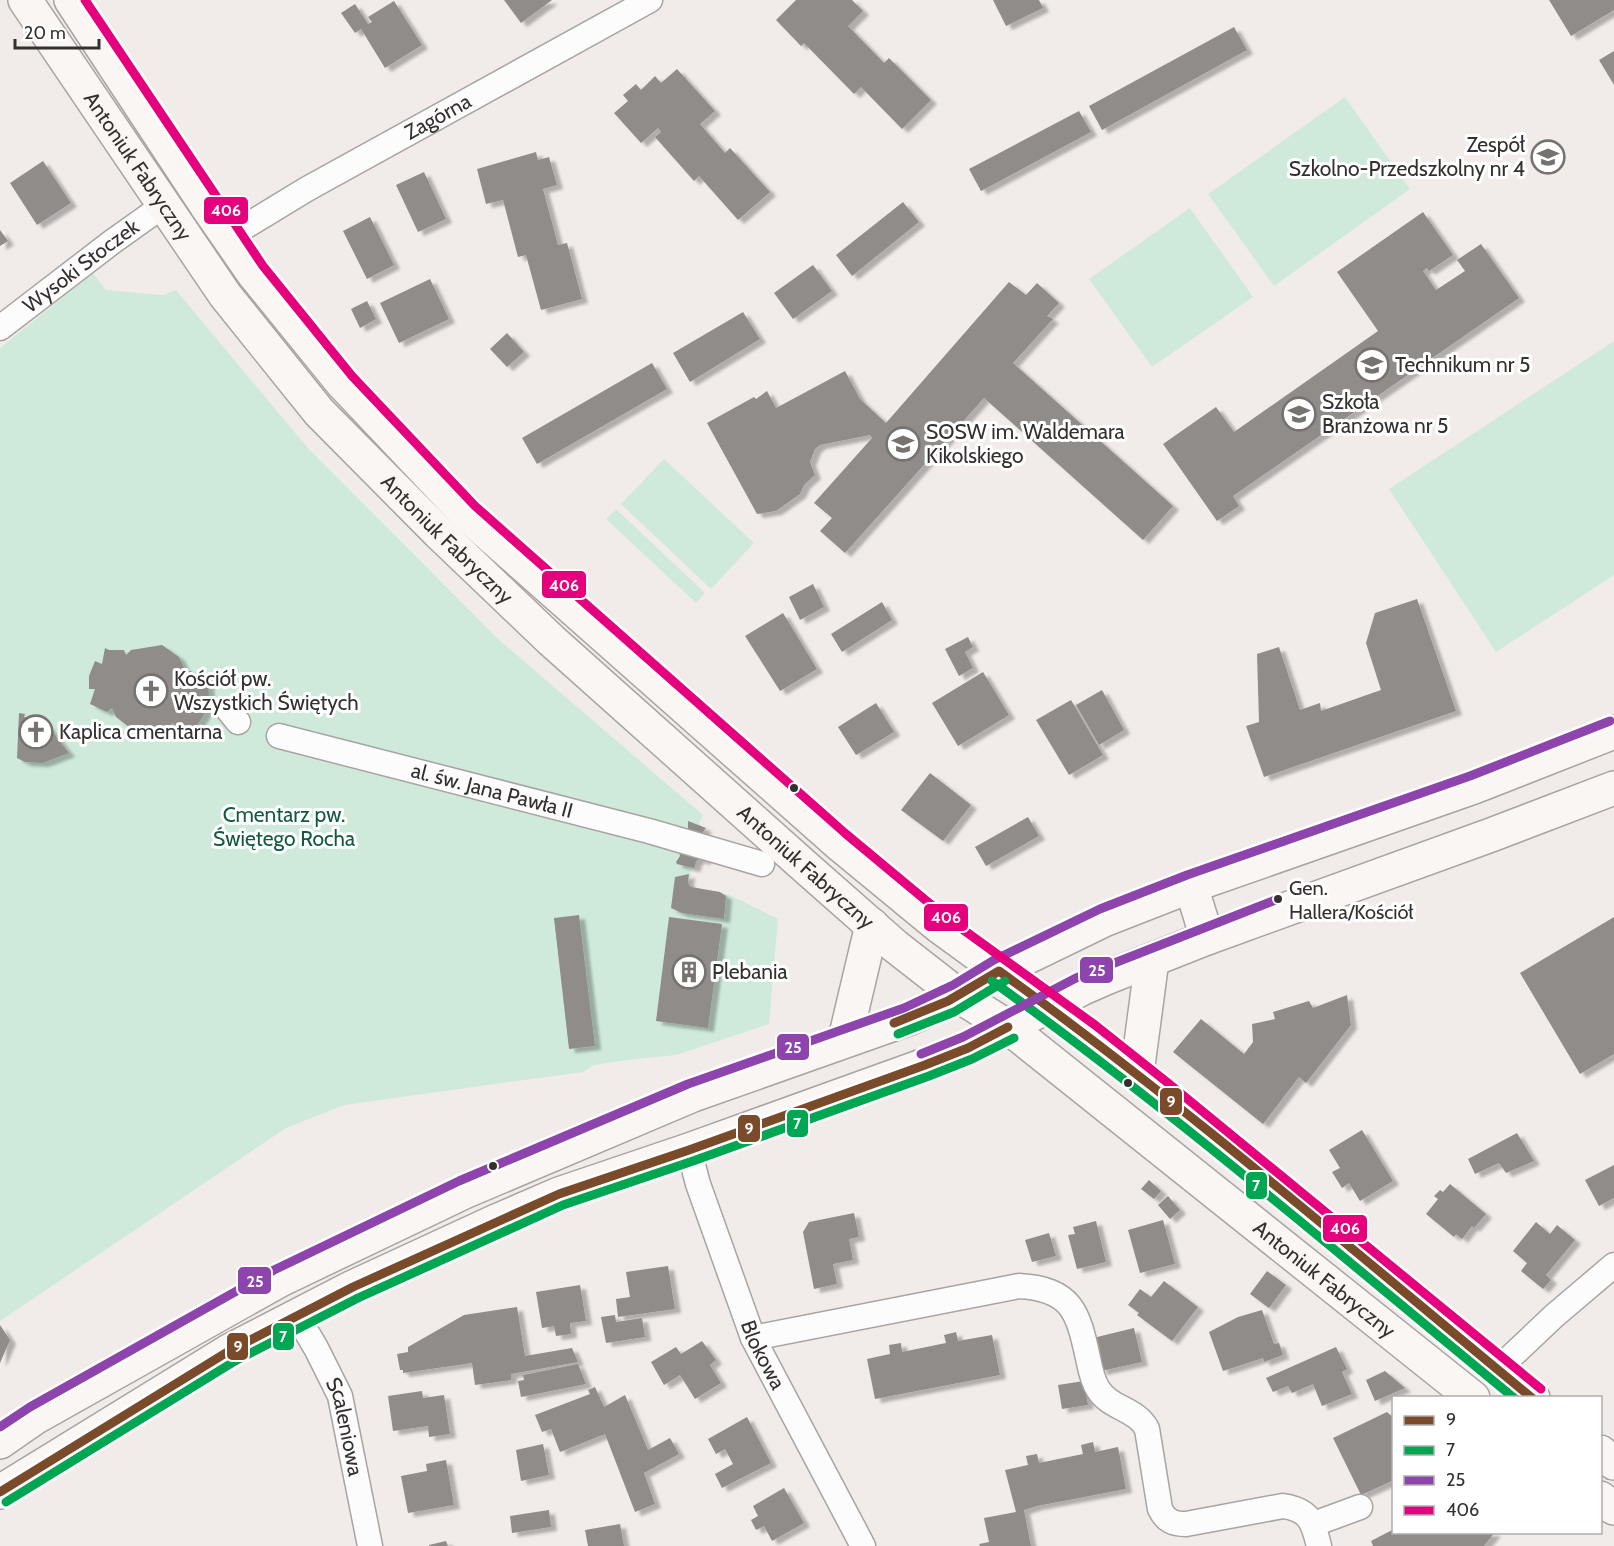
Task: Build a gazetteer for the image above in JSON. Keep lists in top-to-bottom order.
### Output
{
  "streets": {
    "main road": ["Antoniuk Fabryczny"],
    "street": [
      "Zagórna",
      "Wysoki Stoczek",
      "al. św. Jana Pawła II",
      "Blokowa",
      "Scaleniowa"
    ]
  },
  "crossings": [
    ["Zagórna", "Antoniuk Fabryczny"],
    ["Antoniuk Fabryczny", "Wysoki Stoczek"]
  ],
  "parks": ["Cmentarz pw. Świętego Rocha"],
  "places": {
    "school or university": [
      "Zespół Szkolno-Przedszkolny nr 4",
      "Technikum nr 5",
      "Szkoła Branżowa nr 5",
      "SOSW im. Waldemara Kikolskiego"
    ],
    "church": ["Kościół pw. Wszystkich Świętych", "Kaplica cmentarna"],
    "other": ["Gen. Hallera/Kościół"],
    "building": ["Plebania"]
  },
  "lines": [
    "transit line 406",
    "transit line 25",
    "transit line 9",
    "transit line 7"
  ],
  "legend": [
    "9",
    "7",
    "25",
    "406"
  ],
  "scale_bar": "20 m"
}
